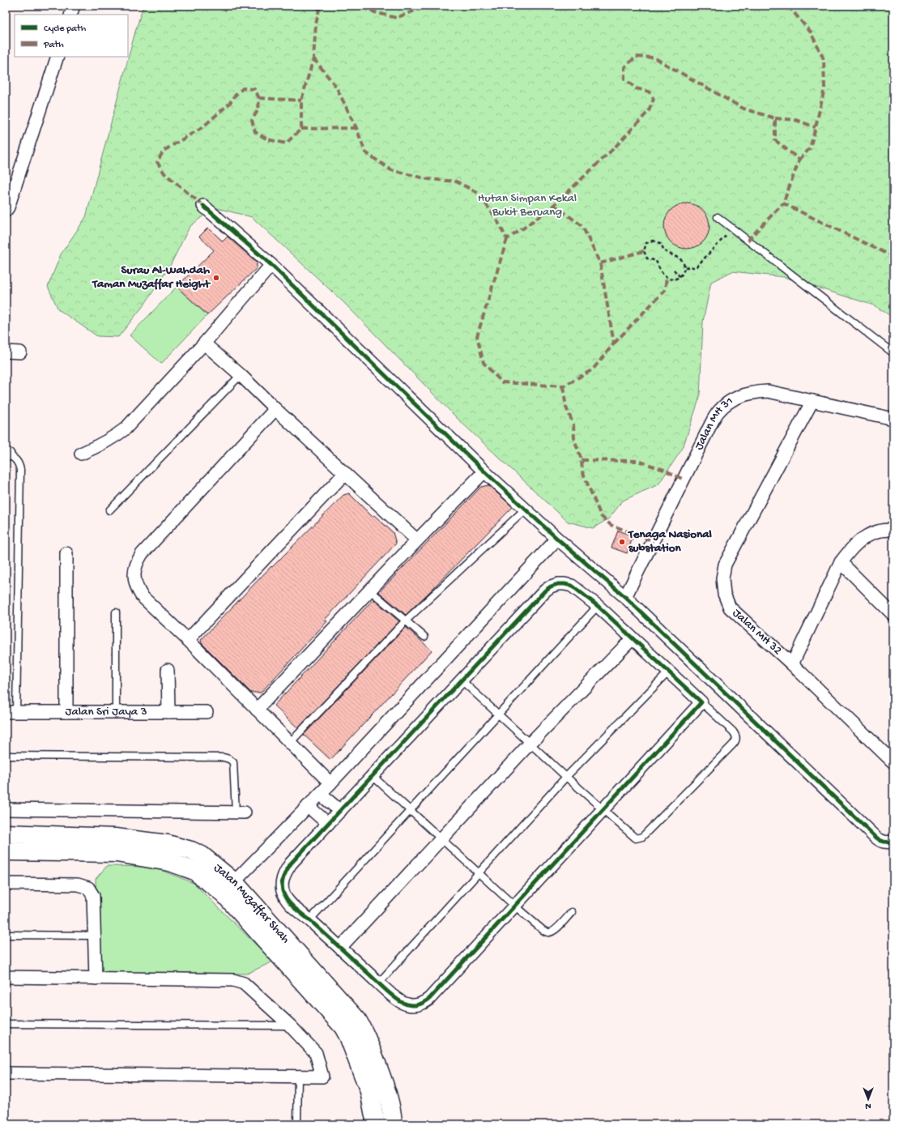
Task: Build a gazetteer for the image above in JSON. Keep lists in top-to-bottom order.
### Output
{
  "streets": {
    "main road": ["Jalan Muzaffar Shah"],
    "street": ["Jalan MH 31", "Jalan MH 32", "Jalan Sri Jaya 3"]
  },
  "crossings": [
    ["Jalan MH 31", "Jalan MH 32"]
  ],
  "parks": ["Hutan Simpan Kekal Bukit Beruang"],
  "places": ["Surau Al-Wahdah Taman Muzaffar Height", "Tenaga Nasional substation"],
  "legend": ["Cycle path", "Path"],
  "north": "bottom"
}
